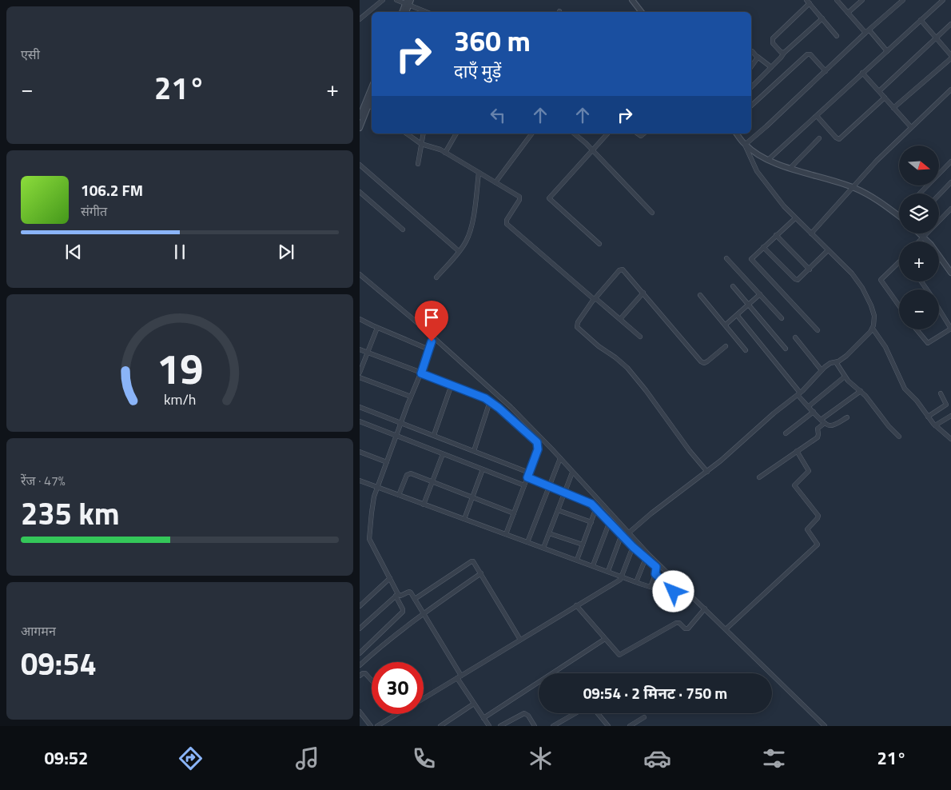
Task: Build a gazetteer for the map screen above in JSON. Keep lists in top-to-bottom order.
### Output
{
  "north": "right",
  "page": {
    "tile": [
      "एसी",
      ["रेंज · 47%", "235 km"],
      ["आगमन", "09:54"]
    ],
    "turn": ["360 m", "दाएँ मुड़ें"],
    "heat": ["−", "21°", "+"],
    "map_buttons": ["+", "−"],
    "song": ["106.2 FM", "संगीत"],
    "limit": "30",
    "trip": "09:54 · 2 मिनट · 750 m",
    "tabs": ["09:52", "21°"],
    "gauge": ["19", "km/h"]
  }
}
